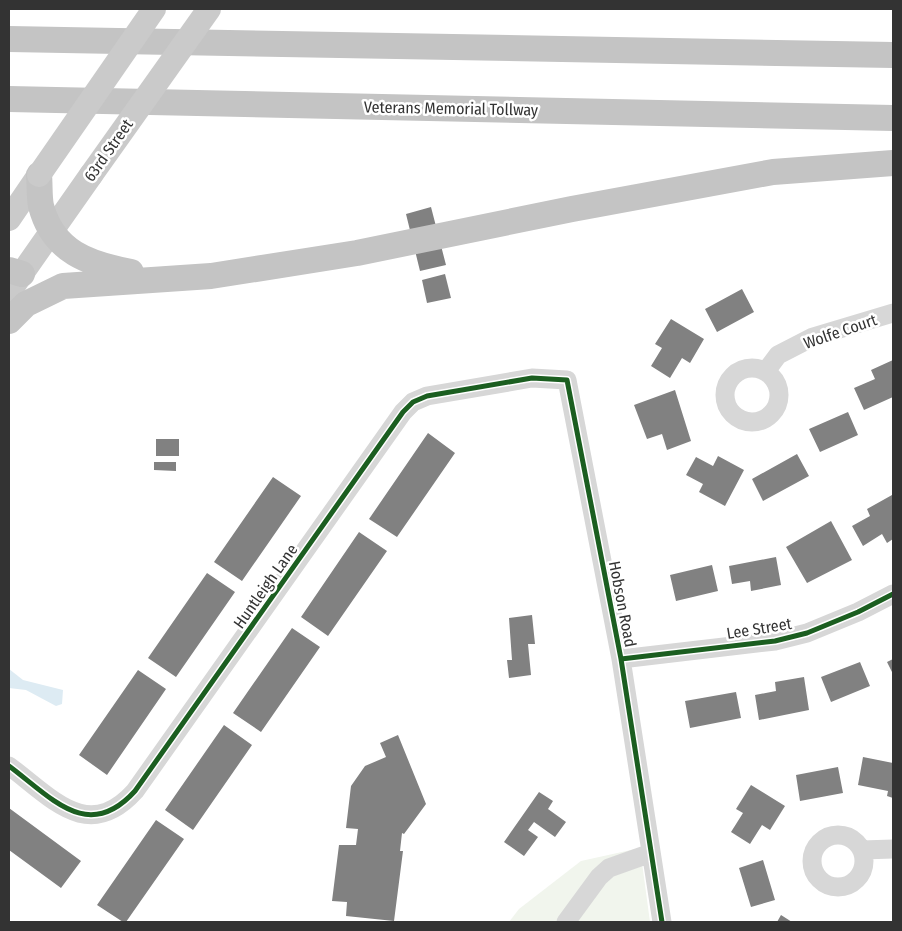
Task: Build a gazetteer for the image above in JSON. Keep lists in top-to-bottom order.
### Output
{
  "streets": {
    "highway": ["Veterans Memorial Tollway"],
    "main road": ["63rd Street"],
    "street": [
      "Wolfe Court",
      "Huntleigh Lane",
      "Hobson Road",
      "Lee Street"
    ]
  },
  "crossings": [
    ["Huntleigh Lane", "Hobson Road"],
    ["Hobson Road", "Lee Street"]
  ]
}
